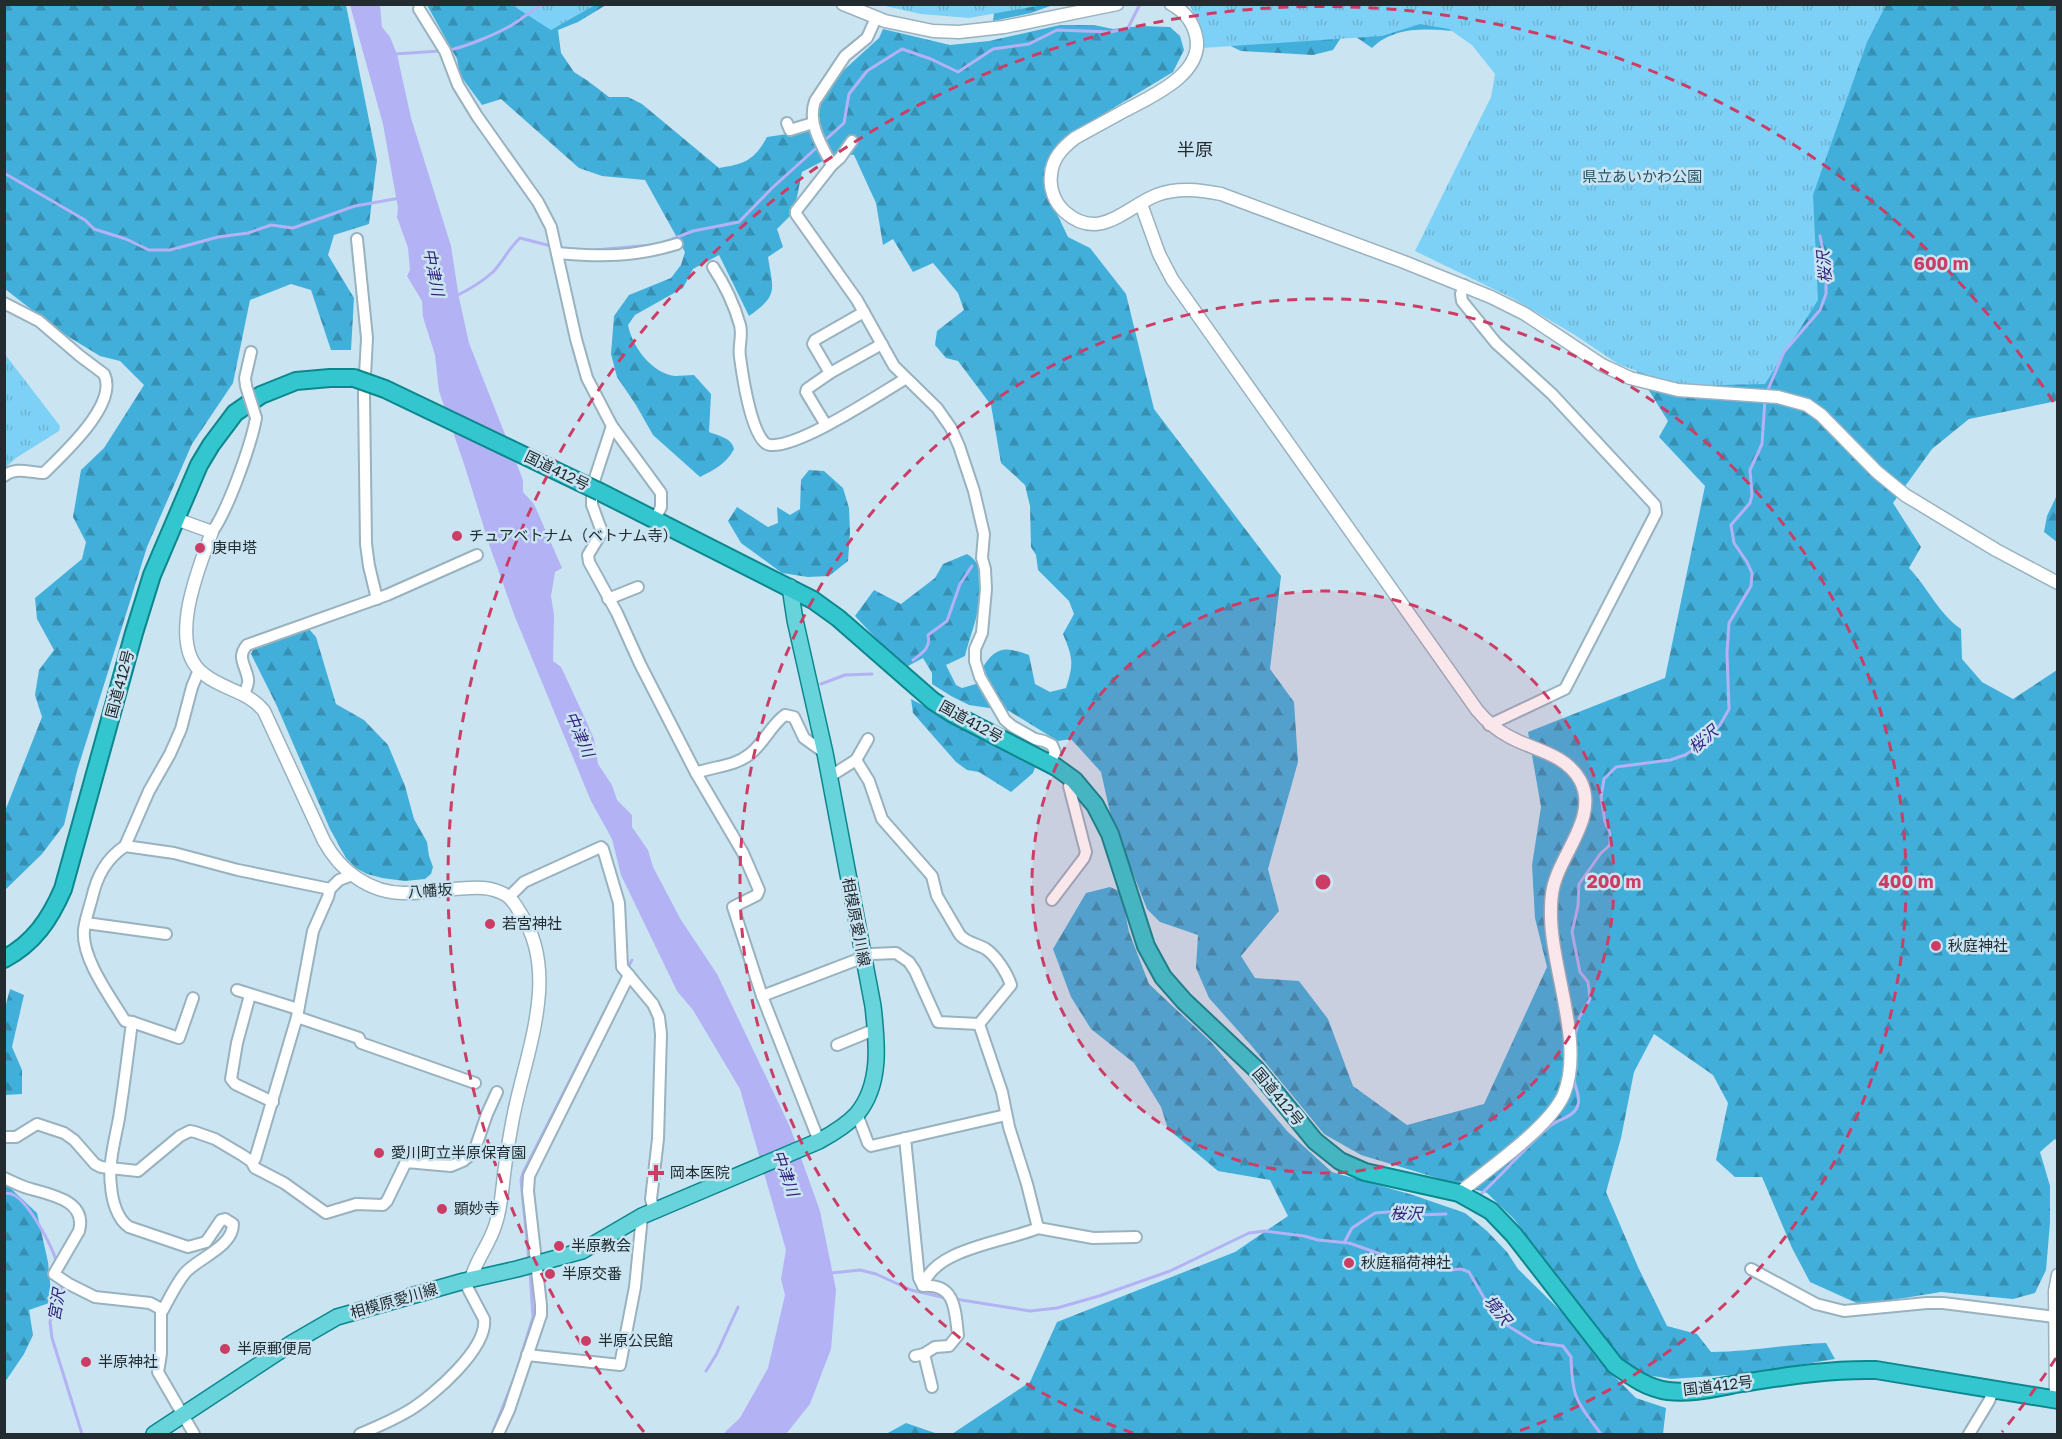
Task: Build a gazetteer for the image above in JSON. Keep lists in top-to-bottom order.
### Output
{
  "streets": {
    "highway": ["国道412号"],
    "main road": ["相模原愛川線"],
    "street": ["八幡坂"]
  },
  "crossings": [
    ["国道412号", "相模原愛川線"]
  ],
  "districts": ["半原"],
  "water": [
    "桜沢",
    "中津川",
    "宮沢",
    "境沢"
  ],
  "parks": ["県立あいかわ公園"],
  "places": {
    "other": [
      "チュアベトナム（ベトナム寺）",
      "庚申塔",
      "若宮神社",
      "秋庭神社",
      "愛川町立半原保育園",
      "顕妙寺",
      "半原教会",
      "秋庭稲荷神社",
      "半原交番",
      "半原公民館",
      "半原郵便局",
      "半原神社"
    ],
    "health": ["岡本医院"]
  },
  "rings": ["600 m", "200 m", "400 m"]
}
